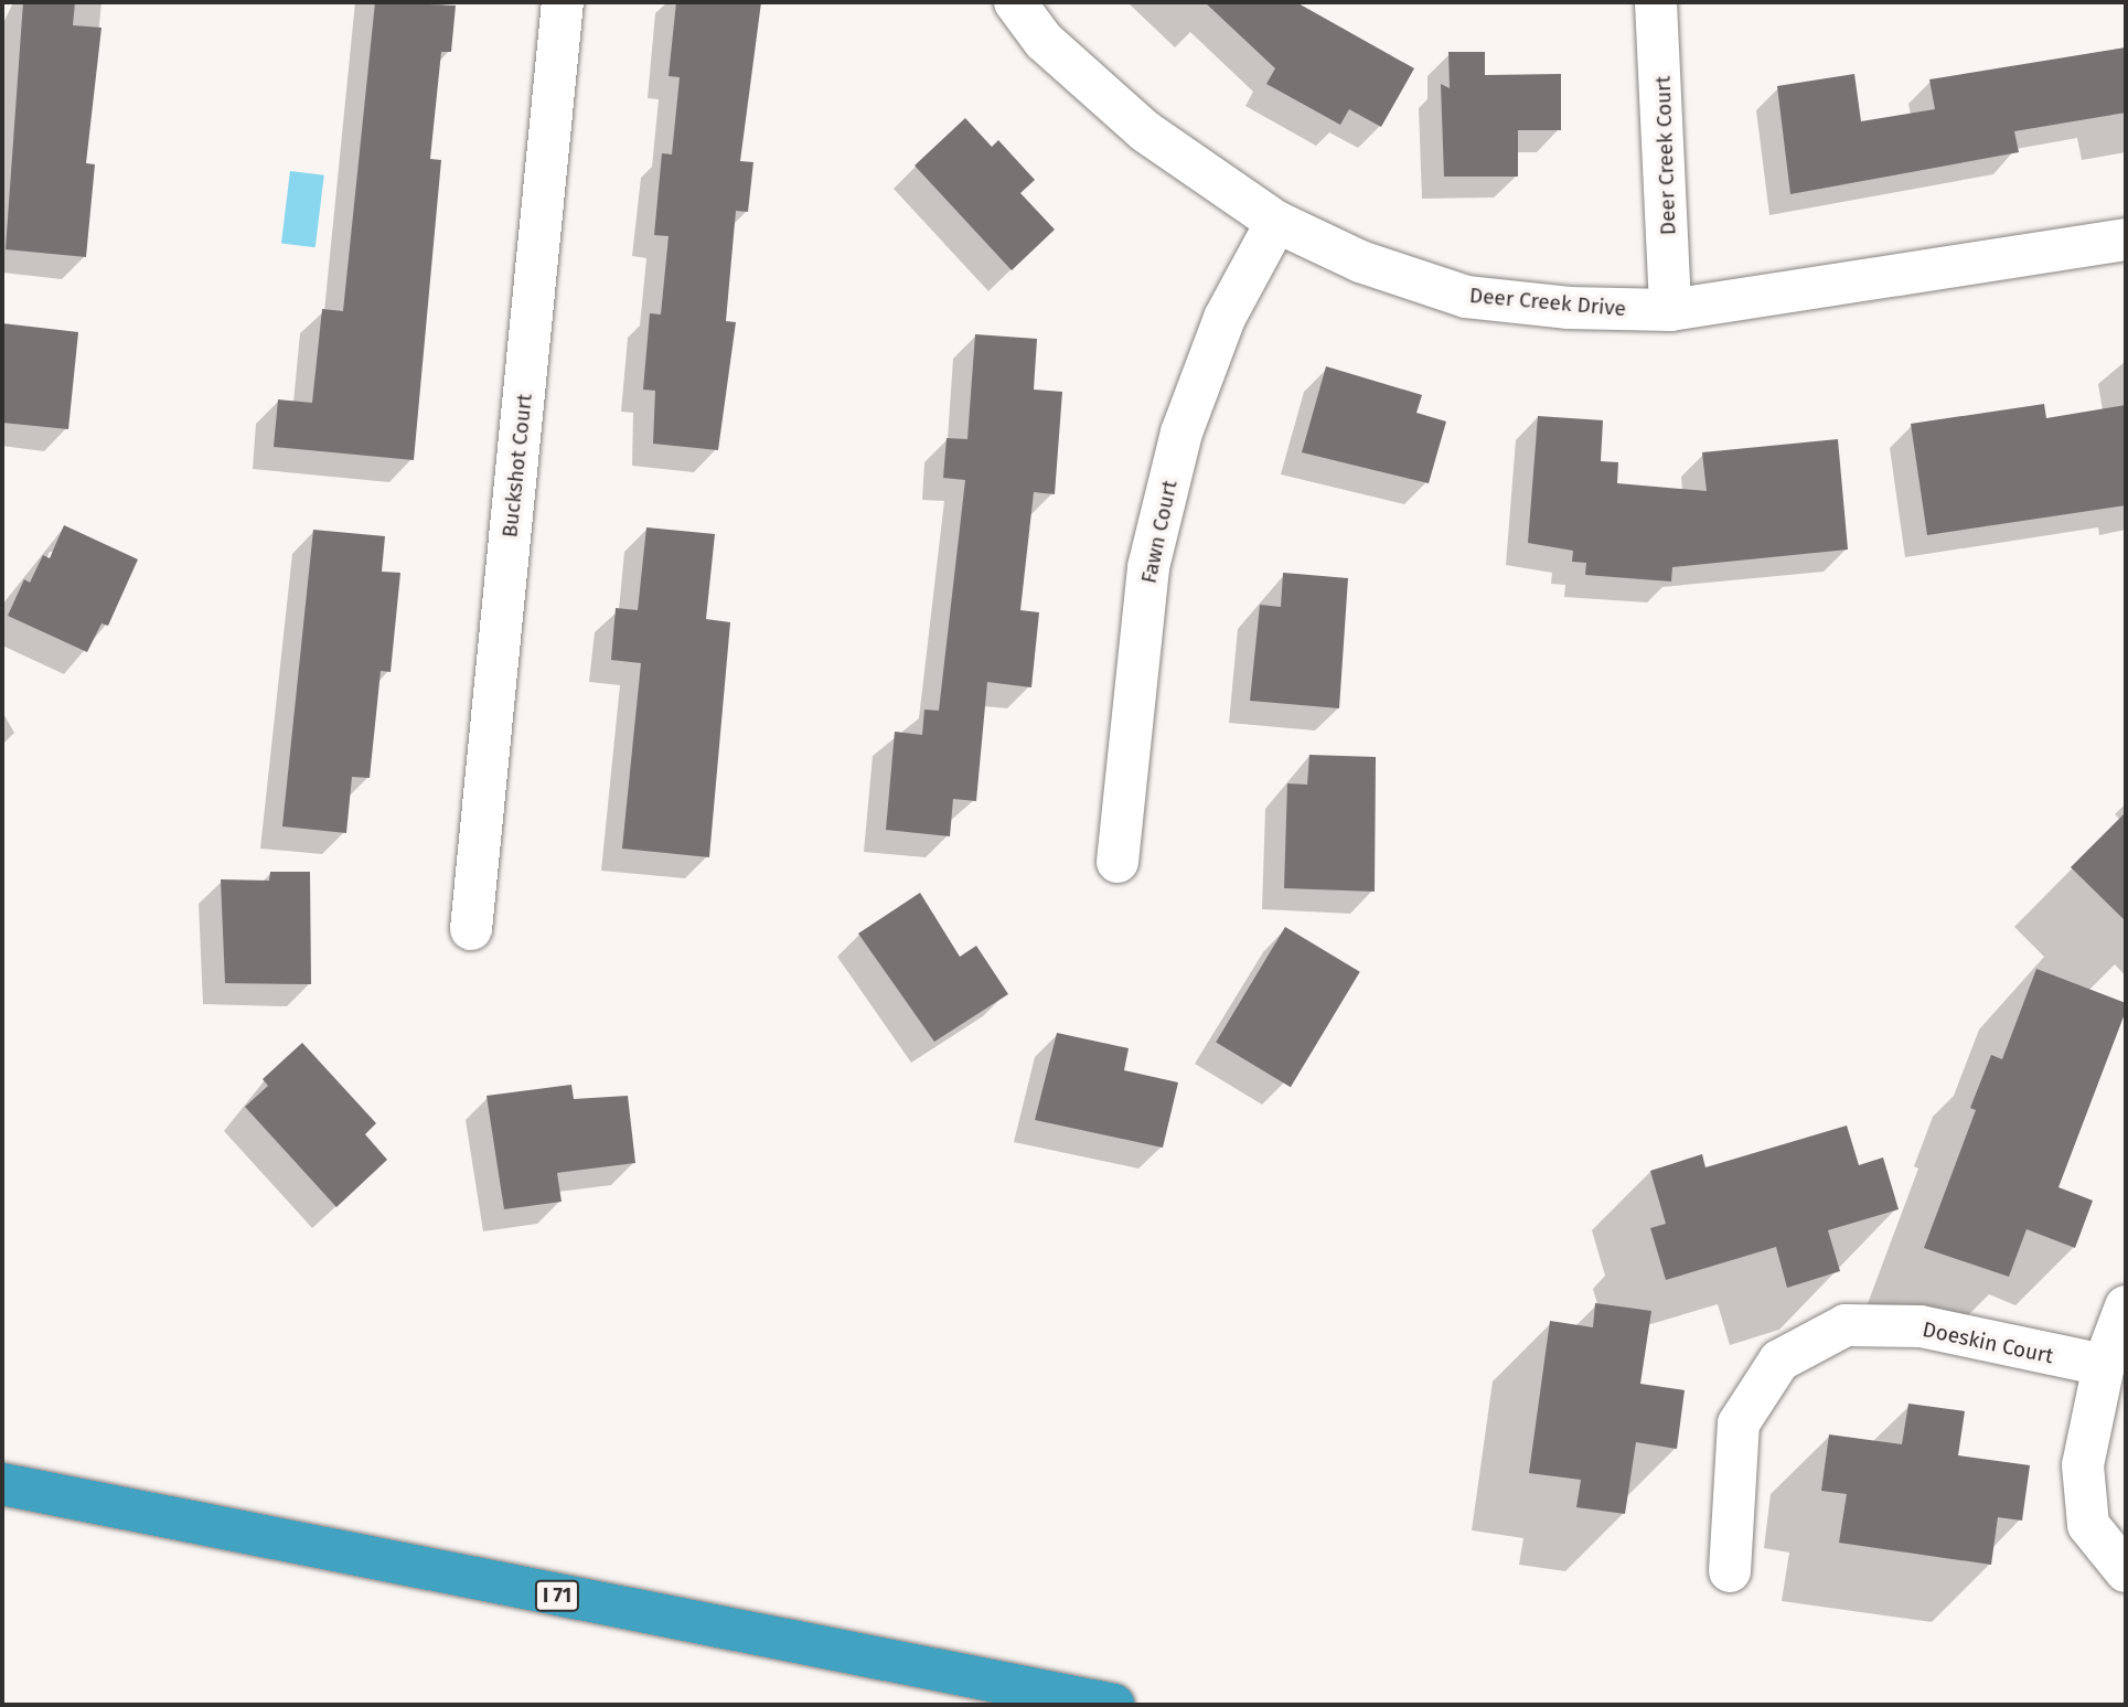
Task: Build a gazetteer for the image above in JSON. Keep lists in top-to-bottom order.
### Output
{
  "streets": {
    "highway": ["I 71"],
    "street": [
      "Deer Creek Court",
      "Deer Creek Drive",
      "Buckshot Court",
      "Fawn Court",
      "Doeskin Court"
    ]
  },
  "crossings": [
    ["Deer Creek Court", "Deer Creek Drive"],
    ["Deer Creek Drive", "Fawn Court"]
  ]
}
